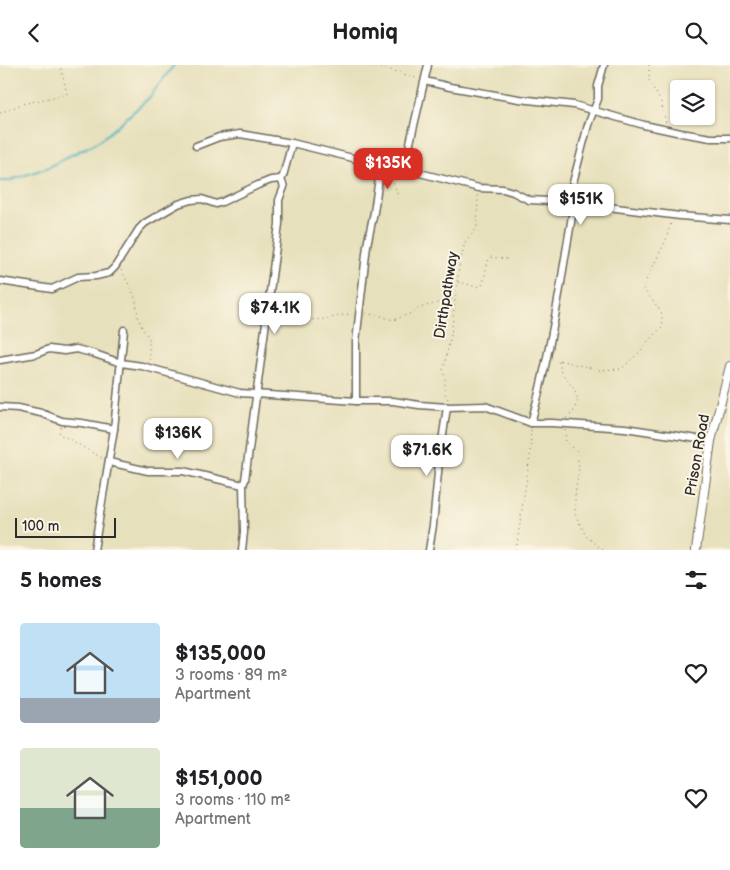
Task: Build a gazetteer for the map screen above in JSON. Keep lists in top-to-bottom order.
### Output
{
  "streets": {
    "street": ["Prison Road"],
    "path": ["Dirthpathway"]
  },
  "scale_bar": "100 m",
  "page": {
    "header": "Homiq",
    "price": [
      "$135K",
      "$151K",
      "$74.1K",
      "$136K",
      "$71.6K"
    ],
    "scale": "100 m",
    "heading": "5 homes",
    "list": [
      {
        "name": "$135,000",
        "note": "3 rooms · 89 m² · Apartment"
      },
      {
        "name": "$151,000",
        "note": "3 rooms · 110 m² · Apartment"
      }
    ]
  }
}
